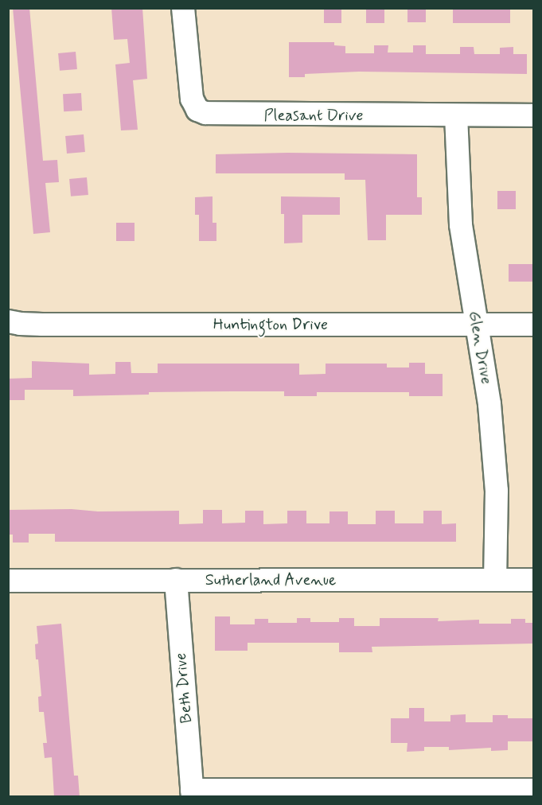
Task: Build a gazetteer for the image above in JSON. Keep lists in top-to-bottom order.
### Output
{
  "streets": {
    "street": [
      "Pleasant Drive",
      "Huntington Drive",
      "Glen Drive",
      "Sutherland Avenue",
      "Beth Drive"
    ]
  },
  "crossings": [
    ["Pleasant Drive", "Glen Drive"],
    ["Huntington Drive", "Glen Drive"],
    ["Glen Drive", "Sutherland Avenue"],
    ["Sutherland Avenue", "Beth Drive"]
  ]
}
